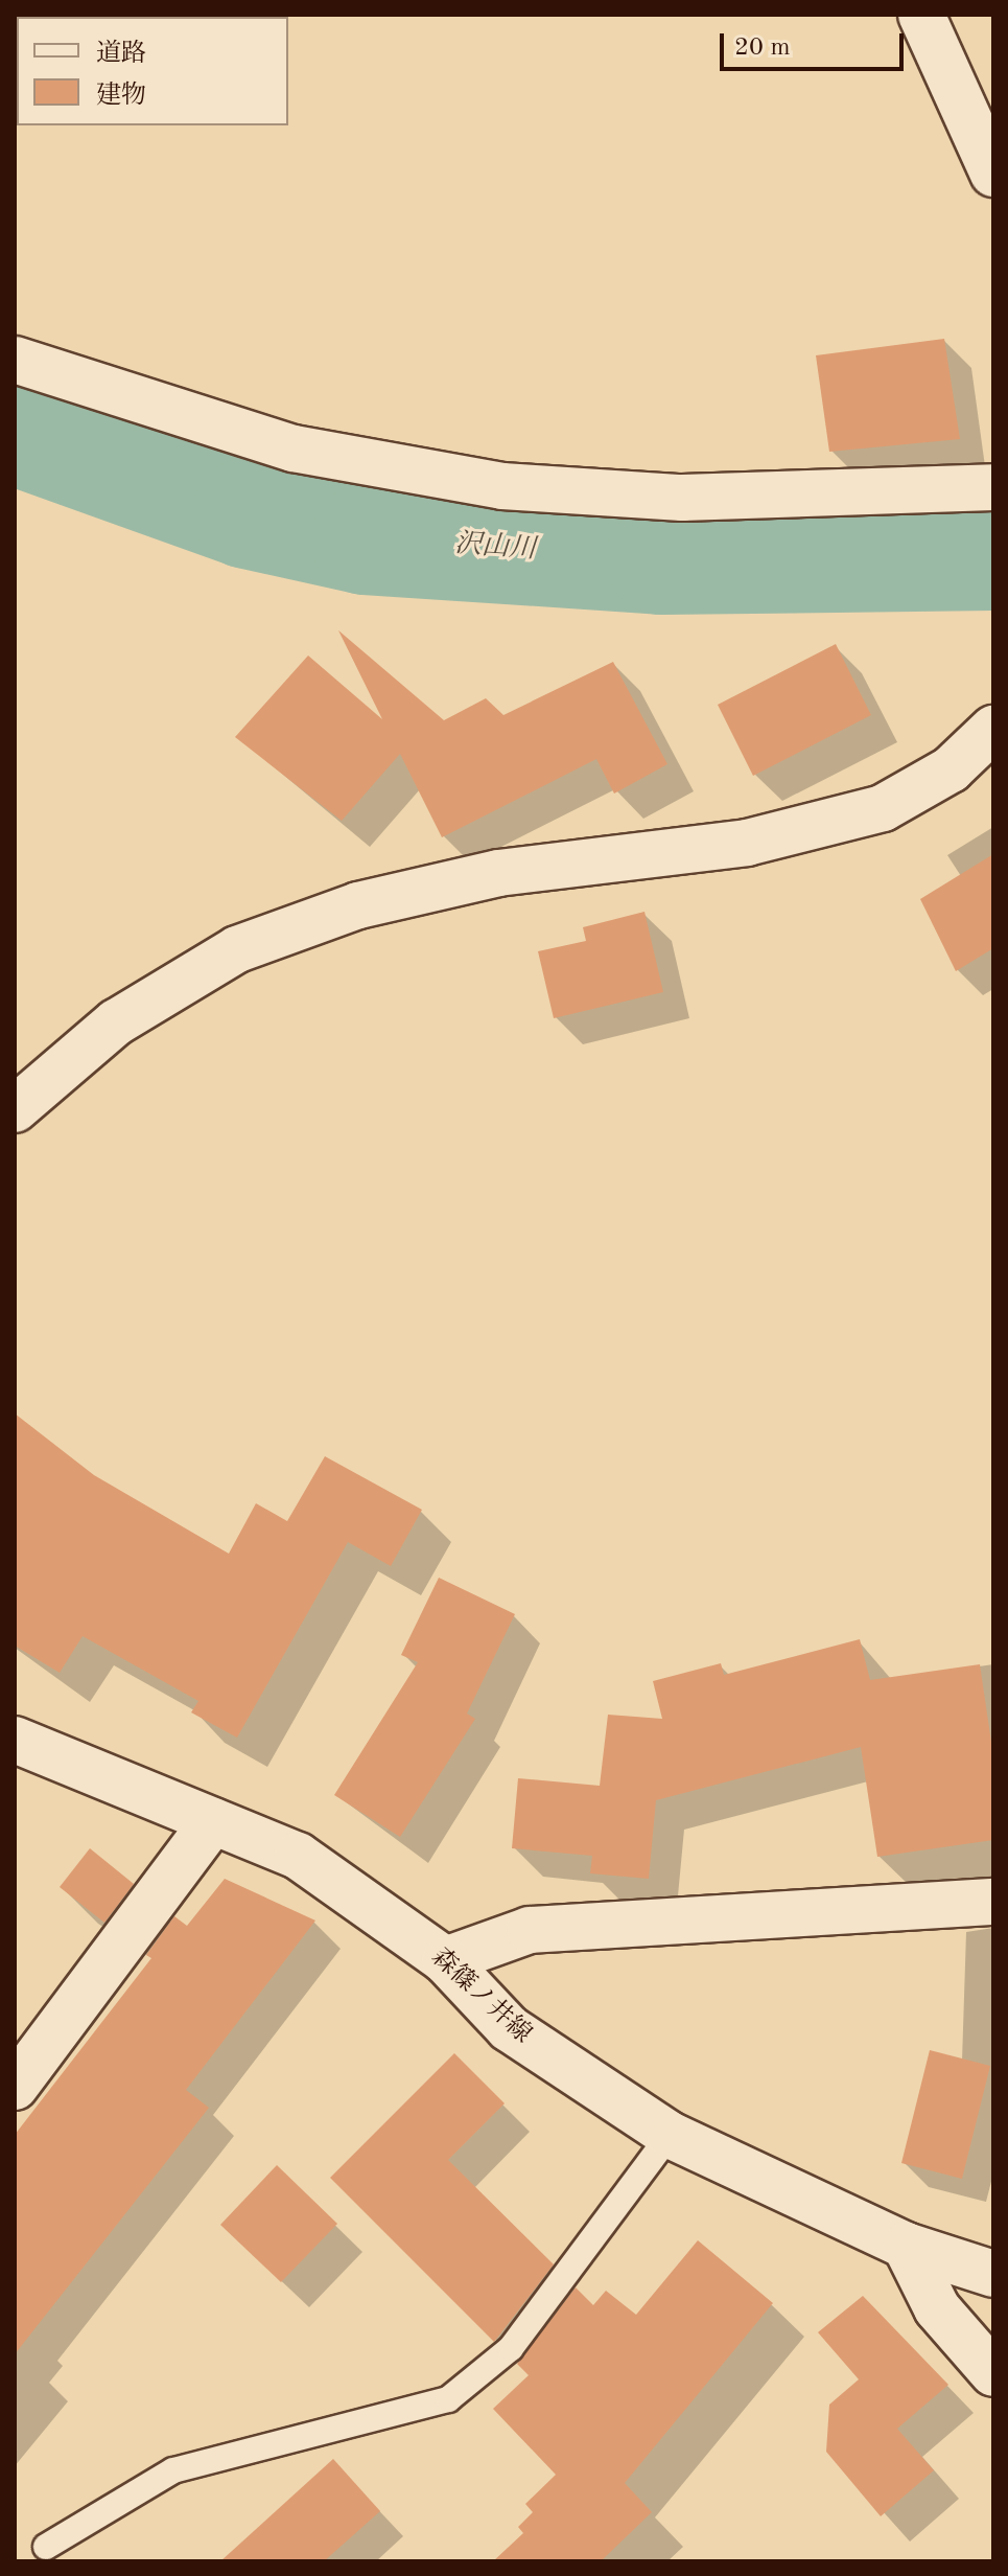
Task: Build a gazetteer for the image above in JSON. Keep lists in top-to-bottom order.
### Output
{
  "streets": {
    "street": ["森篠ノ井線"]
  },
  "water": ["沢山川"],
  "legend": ["道路", "建物"],
  "scale_bar": "20 m"
}
